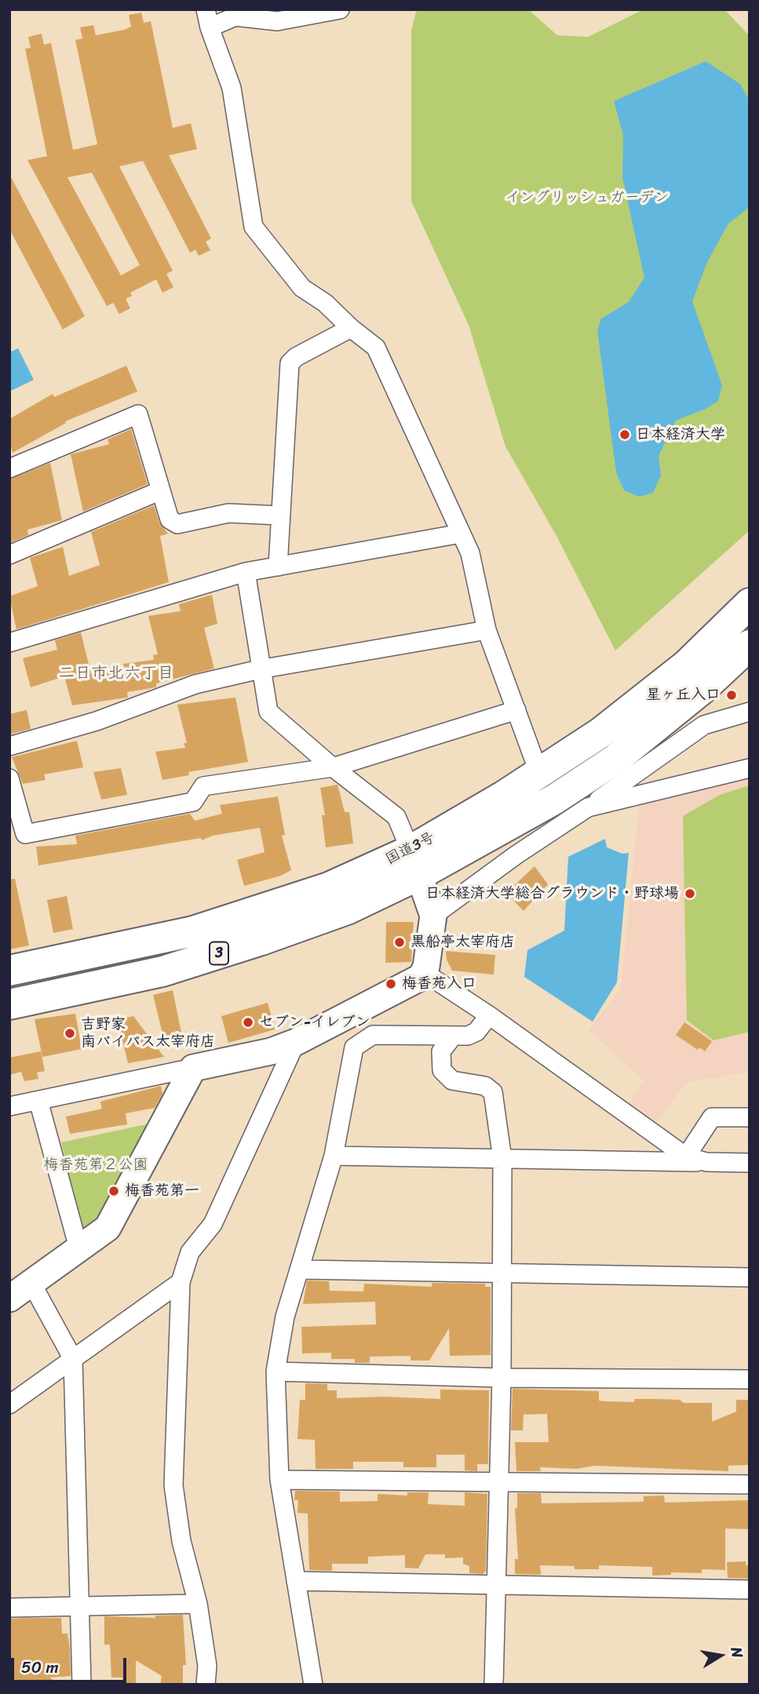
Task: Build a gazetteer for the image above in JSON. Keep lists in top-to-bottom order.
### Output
{
  "streets": {
    "highway": ["国道3号", "3"]
  },
  "districts": ["二日市北六丁目"],
  "parks": ["イングリッシュガーデン", "梅香苑第２公園"],
  "places": [
    "日本経済大学",
    "星ヶ丘入口",
    "日本経済大学総合グラウンド・野球場",
    "黒船亭太宰府店",
    "梅香苑入口",
    "セブン-イレブン",
    "吉野家 南バイパス太宰府店",
    "梅香苑第一"
  ],
  "scale_bar": "50 m",
  "north": "right"
}
